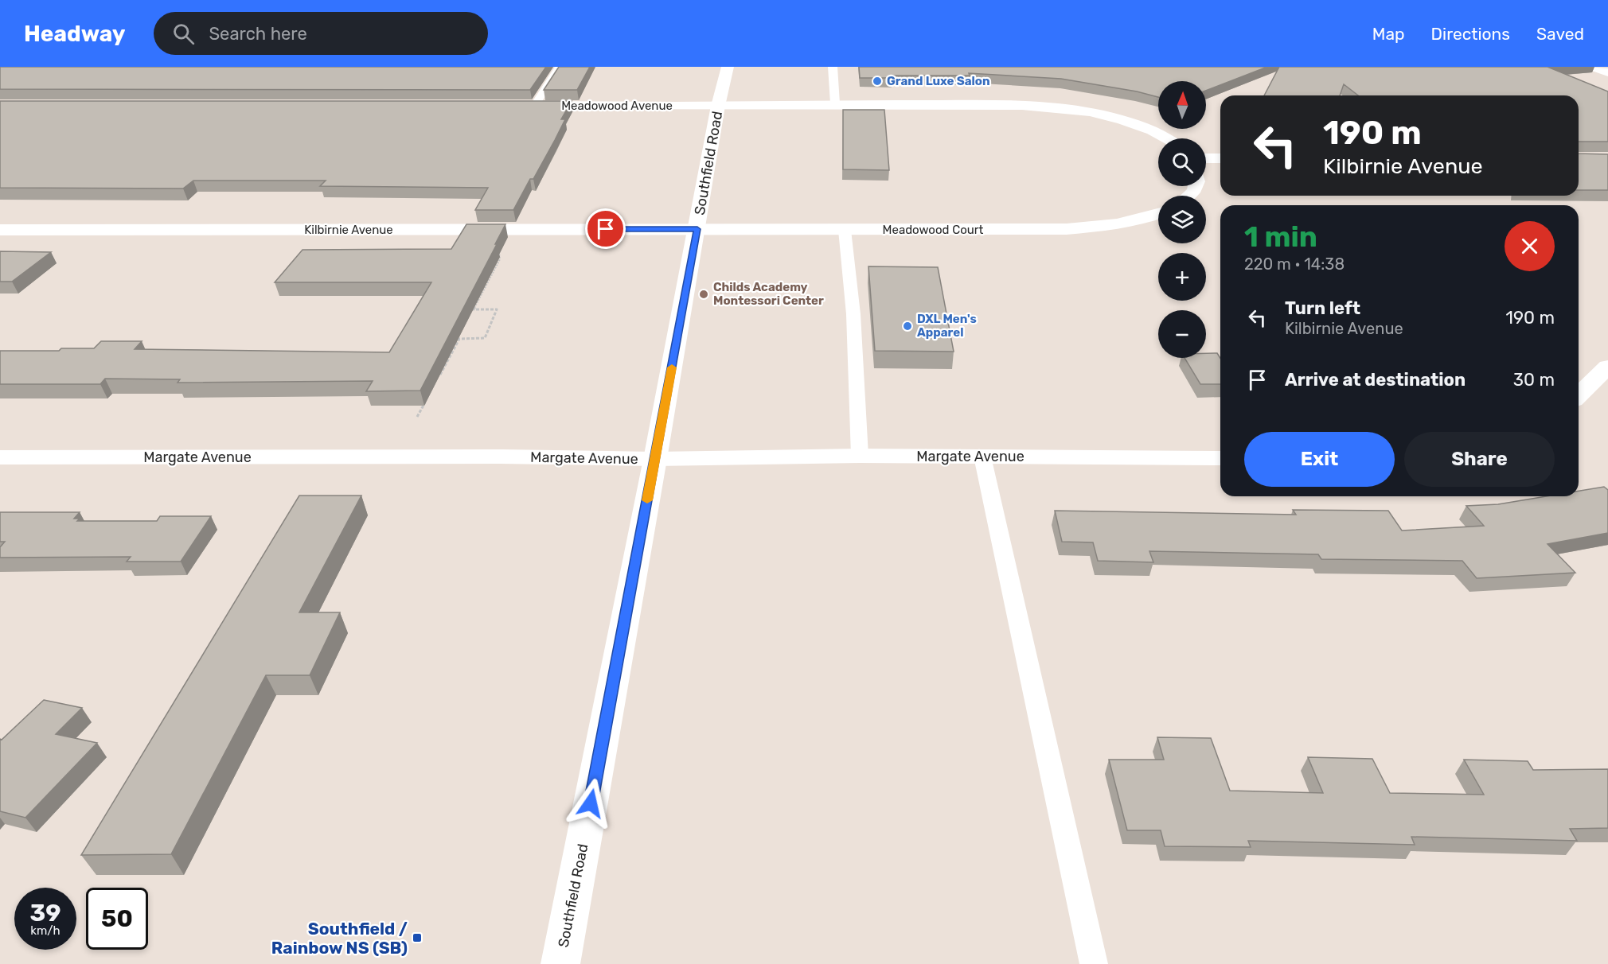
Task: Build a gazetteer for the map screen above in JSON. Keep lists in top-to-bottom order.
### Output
{
  "streets": {
    "street": [
      "Meadowood Avenue",
      "Southfield Road",
      "Kilbirnie Avenue",
      "Meadowood Court",
      "Margate Avenue"
    ]
  },
  "crossings": [
    ["Meadowood Avenue", "Southfield Road"],
    ["Southfield Road", "Kilbirnie Avenue"],
    ["Southfield Road", "Meadowood Court"],
    ["Southfield Road", "Margate Avenue"],
    ["Kilbirnie Avenue", "Meadowood Court"]
  ],
  "places": {
    "other": ["Grand Luxe Salon", "Childs Academy Montessori Center", "DXL Men's Apparel"],
    "transit": ["Southfield / Rainbow NS (SB)"]
  },
  "north": "top",
  "page": {
    "header": "Headway",
    "search": "Search here",
    "nav": ["Map", "Directions", "Saved"],
    "map_buttons": ["+", "−"],
    "turn": ["190 m", "Kilbirnie Avenue"],
    "heading": ["1 min", "220 m · 14:38"],
    "list": [
      {
        "name": "Turn left",
        "note": "Kilbirnie Avenue",
        "value": "190 m"
      },
      {
        "name": "Arrive at destination",
        "value": "30 m"
      }
    ],
    "buttons": ["Exit", "Share"],
    "speed": "39 km/h",
    "limit": "50"
  }
}
